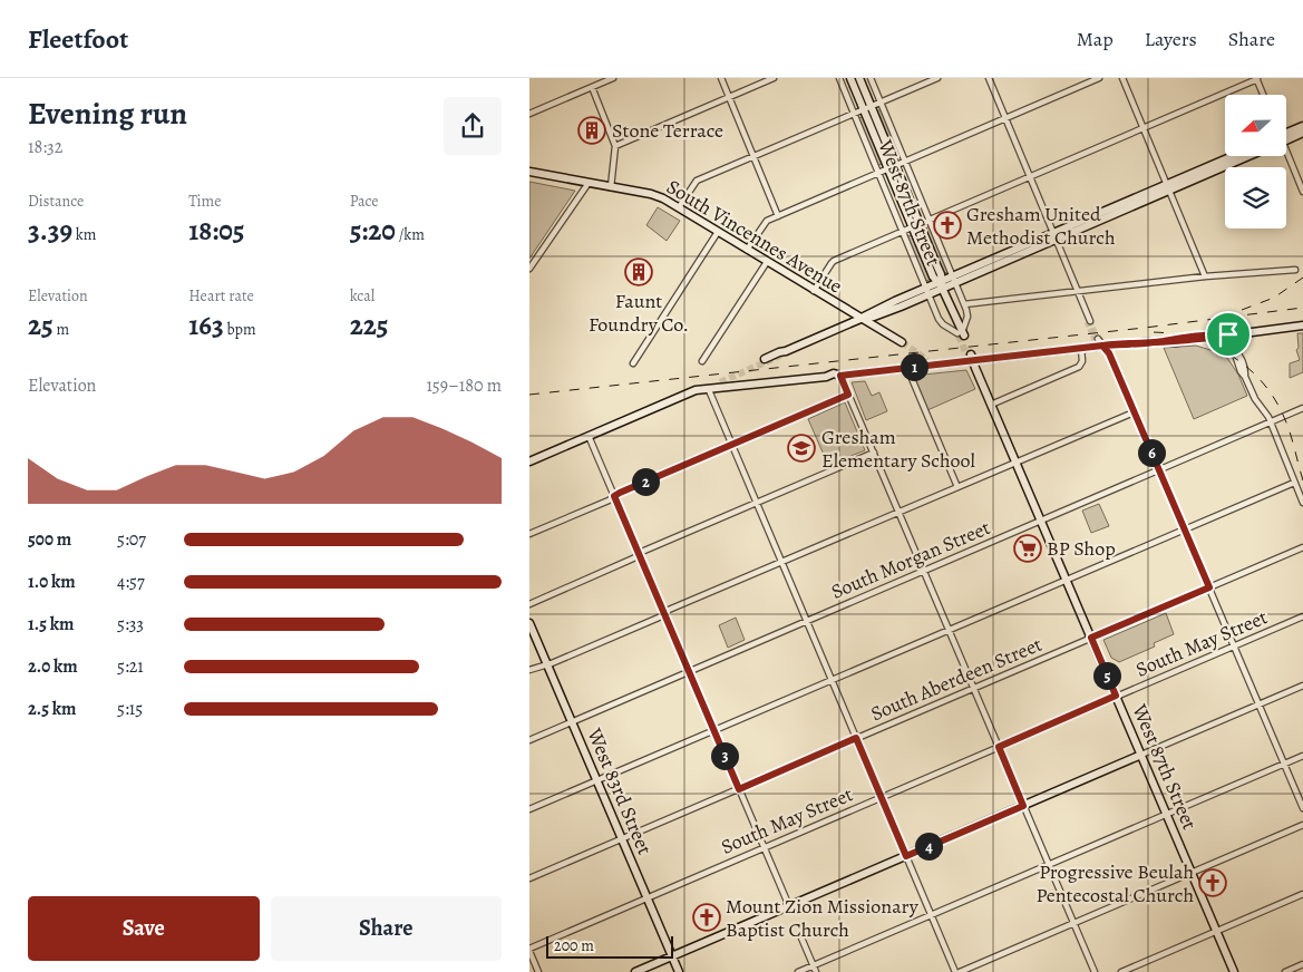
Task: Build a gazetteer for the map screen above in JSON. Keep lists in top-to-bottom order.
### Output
{
  "streets": {
    "main road": ["West 87th Street", "South Vincennes Avenue", "West 83rd Street"],
    "street": ["South Morgan Street", "South May Street", "South Aberdeen Street"]
  },
  "crossings": [
    ["West 87th Street", "South Morgan Street"],
    ["West 87th Street", "South May Street"],
    ["West 87th Street", "South Aberdeen Street"],
    ["South Morgan Street", "West 83rd Street"],
    ["South May Street", "West 83rd Street"],
    ["South Aberdeen Street", "West 83rd Street"]
  ],
  "places": {
    "building": ["Stone Terrace", "Faunt Foundry Co."],
    "church": ["Gresham United Methodist Church", "Progressive Beulah Pentecostal Church", "Mount Zion Missionary Baptist Church"],
    "school or university": ["Gresham Elementary School"],
    "supermarket": ["BP Shop"]
  },
  "scale_bar": "200 m",
  "north": "left",
  "page": {
    "header": "Fleetfoot",
    "nav": ["Map", "Layers", "Share"],
    "heading": ["Evening run", "18:32"],
    "stats": [
      ["Distance", "3.39 km"],
      ["Time", "18:05"],
      ["Pace", "5:20 /km"],
      ["Elevation", "25 m"],
      ["Heart rate", "163 bpm"],
      ["kcal", "225"]
    ],
    "pins": [
      "1",
      "6",
      "2",
      "5",
      "3",
      "4"
    ],
    "chart": ["Elevation", "159–180 m"],
    "list": [
      {
        "name": "500 m",
        "note": "5:07"
      },
      {
        "name": "1.0 km",
        "note": "4:57"
      },
      {
        "name": "1.5 km",
        "note": "5:33"
      },
      {
        "name": "2.0 km",
        "note": "5:21"
      },
      {
        "name": "2.5 km",
        "note": "5:15"
      }
    ],
    "buttons": ["Save", "Share"],
    "scale": "200 m"
  }
}
